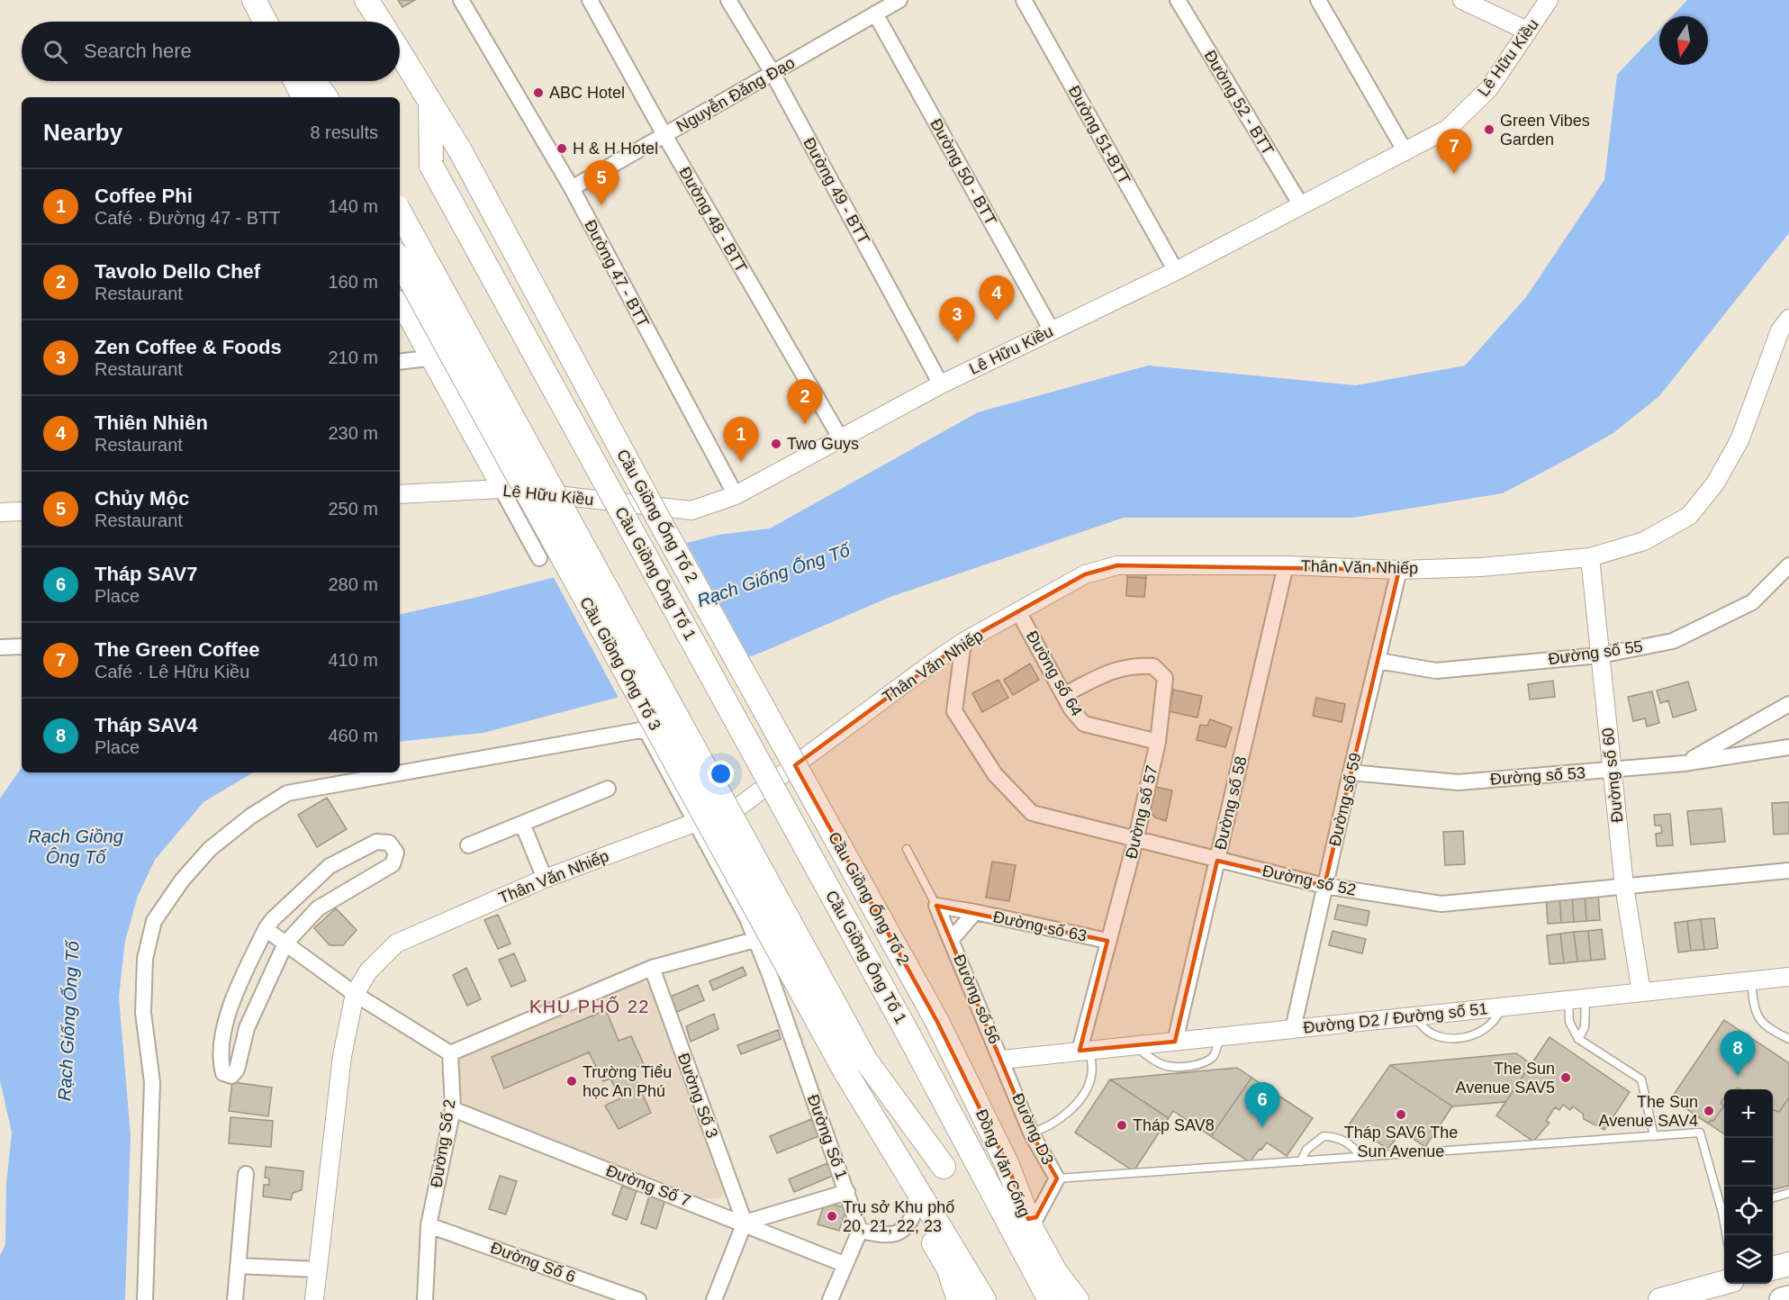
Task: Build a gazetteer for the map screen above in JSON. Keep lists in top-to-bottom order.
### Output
{
  "streets": {
    "main road": [
      "Cầu Giồng Ống Tố 2",
      "Cầu Giồng Ông Tố 1",
      "Cầu Giồng Ông Tố 3",
      "Đồng Văn Cống"
    ],
    "street": [
      "Lê Hữu Kiều",
      "Nguyễn Đăng Đạo",
      "Đường 52 - BTT",
      "Đường 51-BTT",
      "Đường 50 - BTT",
      "Đường 49 - BTT",
      "Đường 48 - BTT",
      "Đường 47 - BTT",
      "Thân Văn Nhiếp",
      "Đường số 55",
      "Đường số 64",
      "Đường số 60",
      "Đường số 53",
      "Đường số 59",
      "Đường số 58",
      "Đường số 57",
      "Đường số 52",
      "Đường số 63",
      "Đường số 56",
      "Đường D2 / Đường số 51",
      "Đường Số 3",
      "Đường D3",
      "Đường Số 1",
      "Đường Số 2",
      "Đường Số 7",
      "Đường Số 6"
    ]
  },
  "crossings": [
    ["Lê Hữu Kiều", "Đường 52 - BTT"],
    ["Lê Hữu Kiều", "Đường 51-BTT"],
    ["Lê Hữu Kiều", "Đường 50 - BTT"],
    ["Lê Hữu Kiều", "Đường 49 - BTT"],
    ["Lê Hữu Kiều", "Đường 48 - BTT"],
    ["Lê Hữu Kiều", "Đường 47 - BTT"],
    ["Nguyễn Đăng Đạo", "Đường 50 - BTT"],
    ["Nguyễn Đăng Đạo", "Đường 49 - BTT"],
    ["Nguyễn Đăng Đạo", "Đường 48 - BTT"],
    ["Nguyễn Đăng Đạo", "Đường 47 - BTT"],
    ["Cầu Giồng Ống Tố 2", "Cầu Giồng Ông Tố 1"],
    ["Cầu Giồng Ống Tố 2", "Đồng Văn Cống"],
    ["Thân Văn Nhiếp", "Đường số 64"],
    ["Thân Văn Nhiếp", "Đường số 60"],
    ["Thân Văn Nhiếp", "Đường số 59"],
    ["Thân Văn Nhiếp", "Đường số 58"],
    ["Thân Văn Nhiếp", "Đường số 52"],
    ["Thân Văn Nhiếp", "Đường Số 1"],
    ["Cầu Giồng Ông Tố 1", "Đồng Văn Cống"],
    ["Đường số 55", "Đường số 60"],
    ["Đường số 55", "Đường số 59"],
    ["Đường số 64", "Đường số 57"],
    ["Đường số 60", "Đường số 53"],
    ["Đường số 60", "Đường số 52"],
    ["Đường số 60", "Đường D2 / Đường số 51"],
    ["Đường số 53", "Đường số 59"],
    ["Đường số 59", "Đường số 52"],
    ["Đường số 59", "Đường D2 / Đường số 51"],
    ["Đường số 58", "Đường số 52"],
    ["Đường số 58", "Đường D2 / Đường số 51"],
    ["Đường số 57", "Đường số 52"],
    ["Đường số 57", "Đường số 63"],
    ["Đường số 57", "Đường D2 / Đường số 51"],
    ["Đường số 63", "Đường số 56"],
    ["Đường số 56", "Đường D2 / Đường số 51"],
    ["Đường số 56", "Đường D3"],
    ["Đường D2 / Đường số 51", "Đường D3"],
    ["Đường Số 3", "Đường Số 7"],
    ["Đường D3", "Đồng Văn Cống"],
    ["Đường Số 2", "Đường Số 7"],
    ["Đường Số 2", "Đường Số 6"]
  ],
  "districts": ["KHU PHỐ 22"],
  "water": ["Rạch Giống Ống Tố", "Rạch Giồng Ông Tố"],
  "places": [
    "ABC Hotel",
    "Green Vibes Garden",
    "H & H Hotel",
    "Two Guys",
    "The Sun Avenue SAV5",
    "Trường Tiểu học An Phú",
    "The Sun Avenue SAV4",
    "Tháp SAV6 The Sun Avenue",
    "Tháp SAV8",
    "Trụ sở Khu phố 20, 21, 22, 23"
  ],
  "north": "bottom",
  "page": {
    "search": "Search here",
    "heading": ["Nearby", "8 results"],
    "pins": [
      "7",
      "5",
      "4",
      "3",
      "2",
      "1",
      "8",
      "6"
    ],
    "list": [
      {
        "mark": "1",
        "name": "Coffee Phi",
        "note": "Café · Đường 47 - BTT",
        "value": "140 m"
      },
      {
        "mark": "2",
        "name": "Tavolo Dello Chef",
        "note": "Restaurant",
        "value": "160 m"
      },
      {
        "mark": "3",
        "name": "Zen Coffee & Foods",
        "note": "Restaurant",
        "value": "210 m"
      },
      {
        "mark": "4",
        "name": "Thiên Nhiên",
        "note": "Restaurant",
        "value": "230 m"
      },
      {
        "mark": "5",
        "name": "Chủy Mộc",
        "note": "Restaurant",
        "value": "250 m"
      },
      {
        "mark": "6",
        "name": "Tháp SAV7",
        "note": "Place",
        "value": "280 m"
      },
      {
        "mark": "7",
        "name": "The Green Coffee",
        "note": "Café · Lê Hữu Kiều",
        "value": "410 m"
      },
      {
        "mark": "8",
        "name": "Tháp SAV4",
        "note": "Place",
        "value": "460 m"
      }
    ],
    "map_buttons": ["+", "−"]
  }
}
